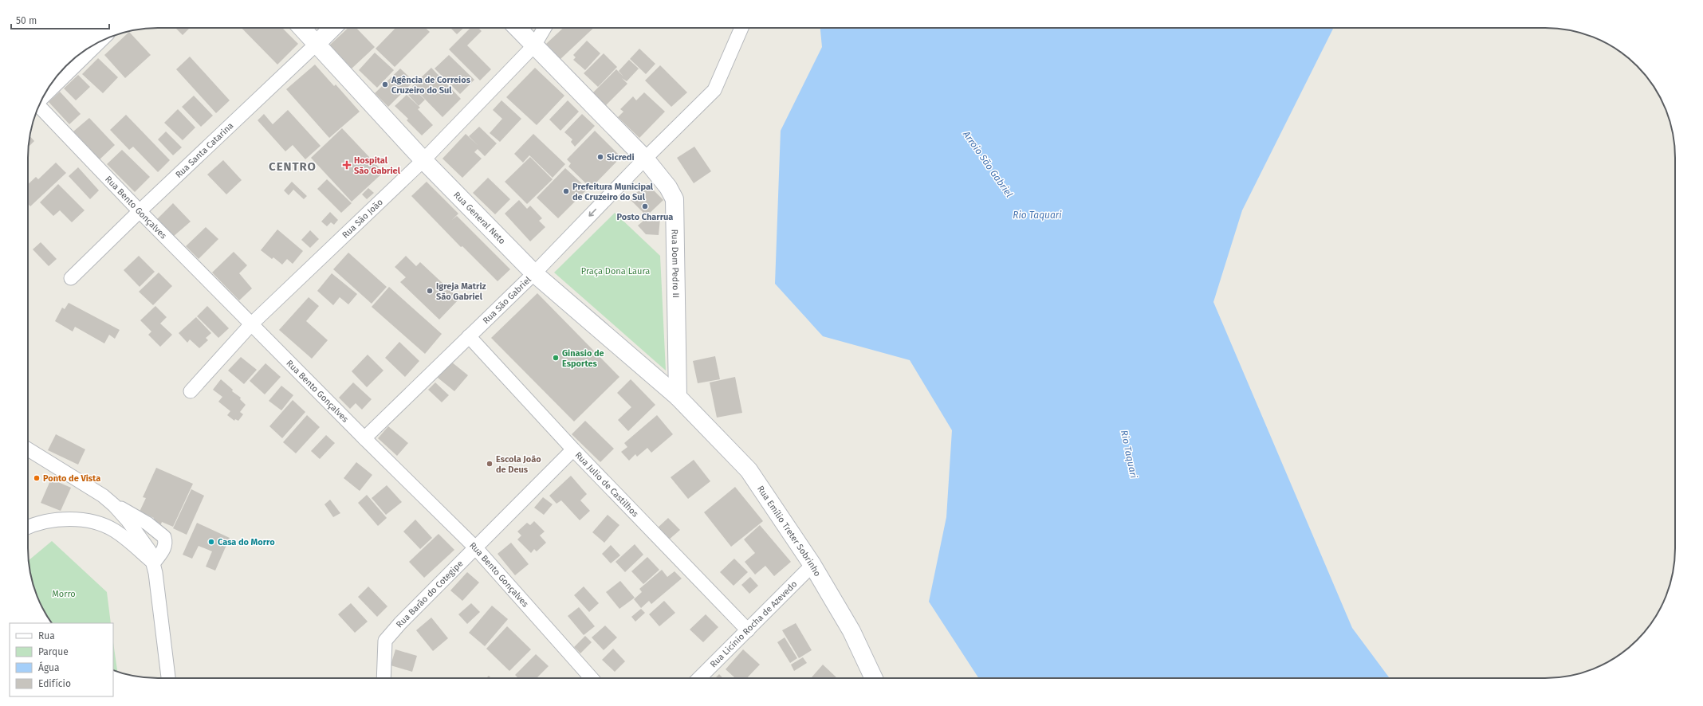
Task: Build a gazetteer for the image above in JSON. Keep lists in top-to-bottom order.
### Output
{
  "streets": {
    "main road": [
      "Rua Santa Catarina",
      "Rua General Neto",
      "Rua Dom Pedro II",
      "Rua Emílio Treter Sobrinho"
    ],
    "street": [
      "Rua Bento Gonçalves",
      "Rua São João",
      "Rua São Gabriel",
      "Rua Julio de Castilhos",
      "Rua Barão do Cotegipe",
      "Rua Licínio Rocha de Azevedo"
    ]
  },
  "crossings": [
    ["Rua Santa Catarina", "Rua Bento Gonçalves"],
    ["Rua Santa Catarina", "Rua General Neto"],
    ["Rua Bento Gonçalves", "Rua São João"],
    ["Rua Bento Gonçalves", "Rua São Gabriel"],
    ["Rua Bento Gonçalves", "Rua Barão do Cotegipe"],
    ["Rua General Neto", "Rua São João"],
    ["Rua General Neto", "Rua Dom Pedro II"],
    ["Rua General Neto", "Rua São Gabriel"],
    ["Rua General Neto", "Rua Emílio Treter Sobrinho"],
    ["Rua São João", "Rua Dom Pedro II"],
    ["Rua Dom Pedro II", "Rua São Gabriel"],
    ["Rua Dom Pedro II", "Rua Emílio Treter Sobrinho"],
    ["Rua São Gabriel", "Rua Julio de Castilhos"],
    ["Rua Julio de Castilhos", "Rua Barão do Cotegipe"],
    ["Rua Julio de Castilhos", "Rua Licínio Rocha de Azevedo"],
    ["Rua Emílio Treter Sobrinho", "Rua Licínio Rocha de Azevedo"]
  ],
  "districts": ["CENTRO"],
  "water": ["Arroio São Gabriel", "Rio Taquari"],
  "parks": ["Praça Dona Laura", "Morro"],
  "places": {
    "other": [
      "Agência de Correios Cruzeiro do Sul",
      "Sicredi",
      "Prefeitura Municipal de Cruzeiro do Sul",
      "Posto Charrua",
      "Igreja Matriz São Gabriel",
      "Ginasio de Esportes",
      "Escola João de Deus",
      "Ponto de Vista",
      "Casa do Morro"
    ],
    "health": ["Hospital São Gabriel"]
  },
  "legend": [
    "Rua",
    "Parque",
    "Água",
    "Edifício"
  ],
  "scale_bar": "50 m"
}
